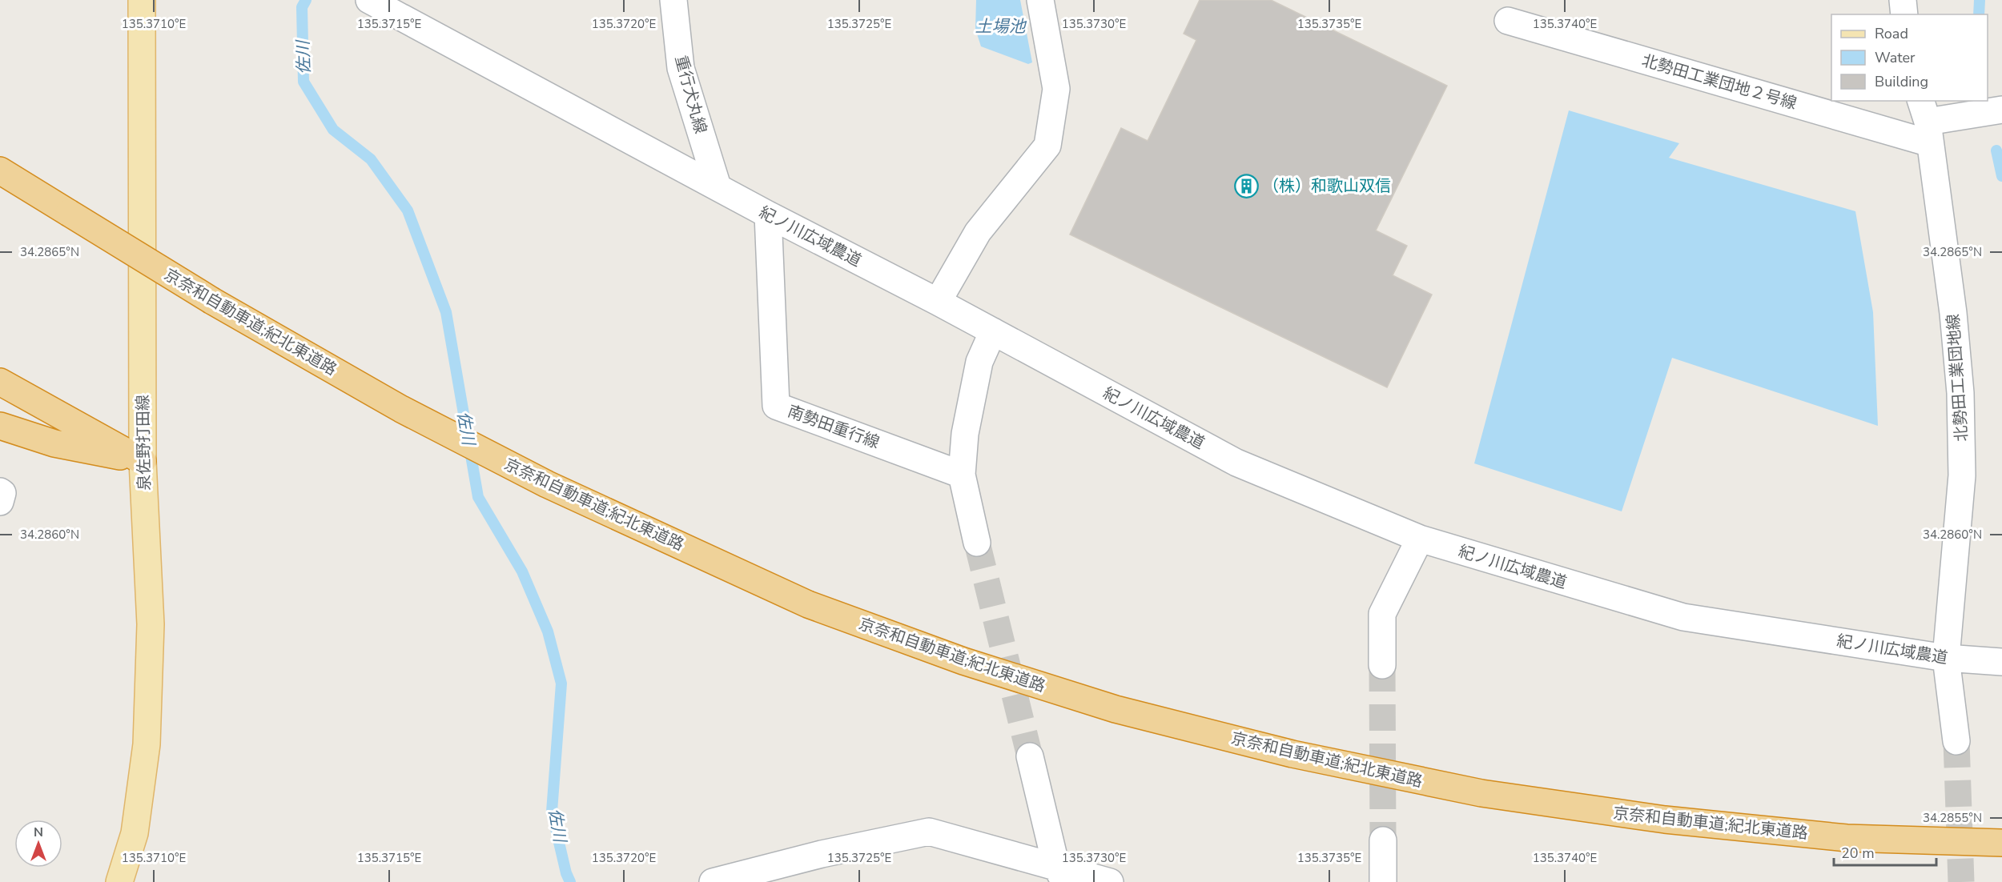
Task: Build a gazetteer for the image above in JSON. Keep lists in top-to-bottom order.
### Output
{
  "streets": {
    "highway": ["京奈和自動車道;紀北東道路"],
    "main road": ["泉佐野打田線"],
    "street": [
      "北勢田工業団地２号線",
      "重行犬丸線",
      "紀ノ川広域農道",
      "北勢田工業団地線",
      "南勢田重行線"
    ]
  },
  "crossings": [
    ["北勢田工業団地２号線", "北勢田工業団地線"],
    ["重行犬丸線", "紀ノ川広域農道"],
    ["紀ノ川広域農道", "北勢田工業団地線"],
    ["紀ノ川広域農道", "南勢田重行線"]
  ],
  "water": ["土場池", "佐川"],
  "places": {
    "building": ["（株）和歌山双信"]
  },
  "legend": ["Road", "Water", "Building"],
  "scale_bar": "20 m",
  "north": "top",
  "coordinates": [
    "135.3710°E",
    "135.3715°E",
    "135.3720°E",
    "135.3725°E",
    "135.3730°E",
    "135.3735°E",
    "135.3740°E",
    "34.2865°N",
    "34.2860°N",
    "34.2855°N"
  ]
}
